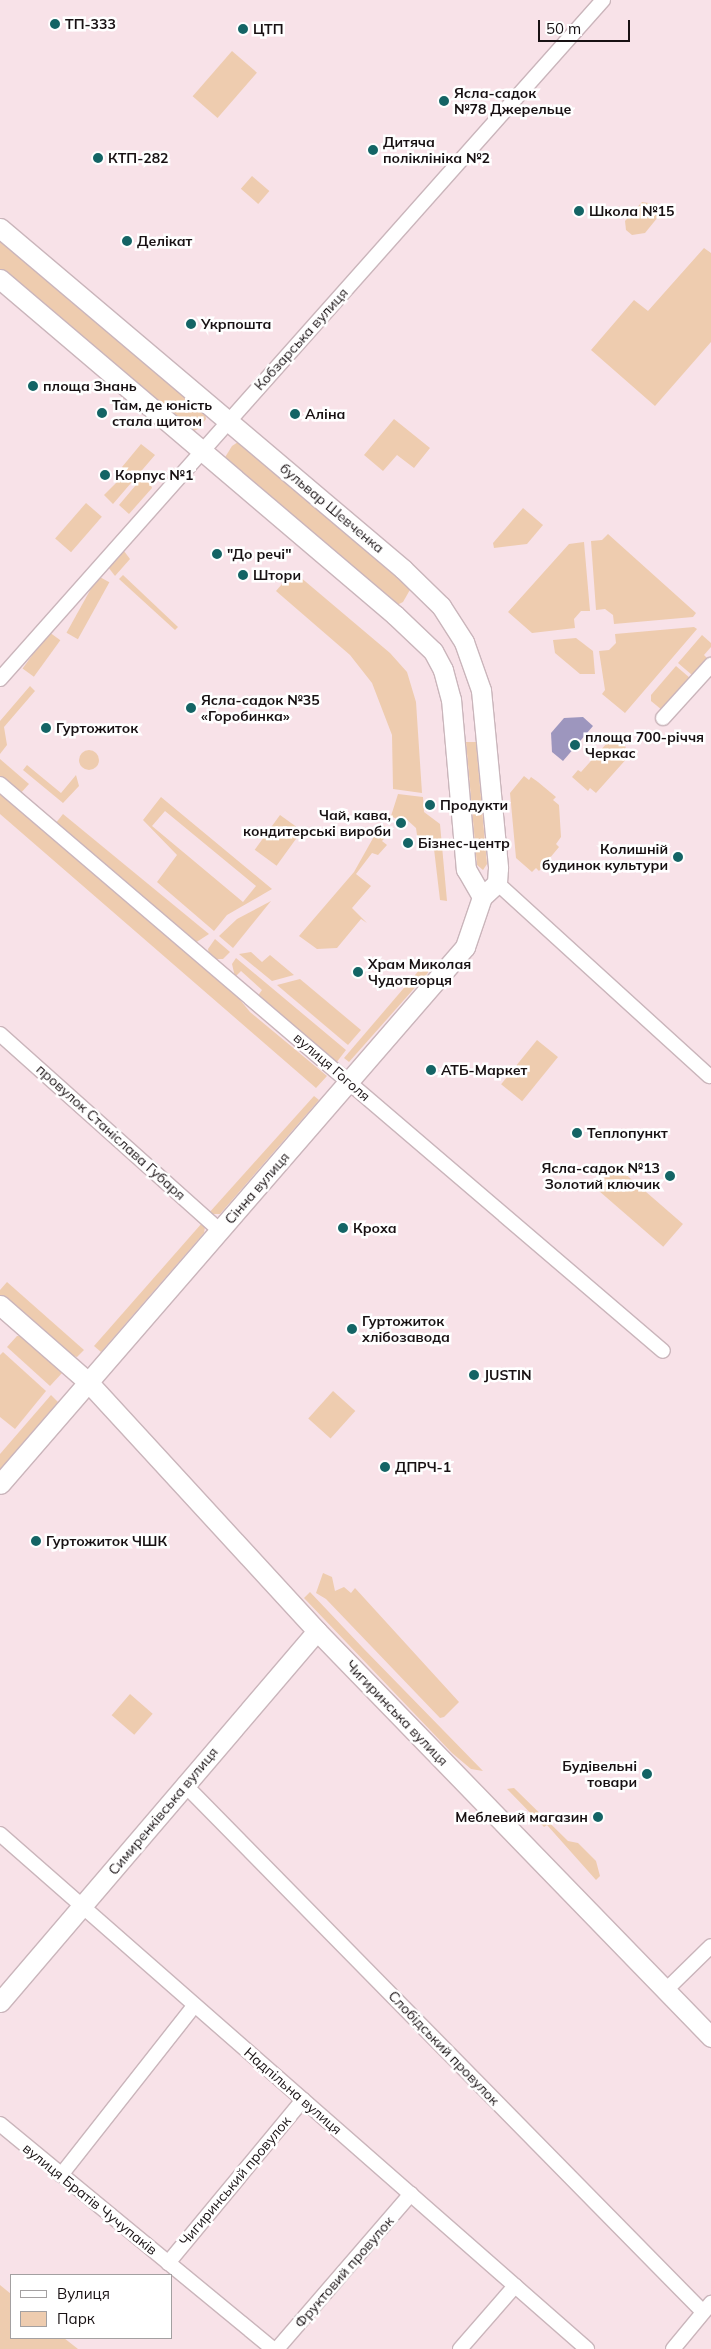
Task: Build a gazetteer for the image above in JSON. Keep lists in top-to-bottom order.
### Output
{
  "streets": {
    "main road": [
      "бульвар Шевченка",
      "Сінна вулиця",
      "Чигиринська вулиця",
      "Симиренківська вулиця"
    ],
    "street": [
      "Кобзарська вулиця",
      "вулиця Гоголя",
      "провулок Станіслава Губаря",
      "Слобідський провулок",
      "Надпільна вулиця",
      "Чигиринський провулок",
      "вулиця Братів Чучупаків",
      "Фруктовий провулок"
    ]
  },
  "crossings": [
    ["Кобзарська вулиця", "бульвар Шевченка"],
    ["бульвар Шевченка", "Сінна вулиця"],
    ["вулиця Гоголя", "Сінна вулиця"],
    ["провулок Станіслава Губаря", "Сінна вулиця"],
    ["Сінна вулиця", "Чигиринська вулиця"],
    ["Чигиринська вулиця", "Симиренківська вулиця"],
    ["Симиренківська вулиця", "Слобідський провулок"],
    ["Симиренківська вулиця", "Надпільна вулиця"],
    ["Надпільна вулиця", "Чигиринський провулок"],
    ["Надпільна вулиця", "Фруктовий провулок"],
    ["Чигиринський провулок", "вулиця Братів Чучупаків"]
  ],
  "places": [
    "ТП-333",
    "ЦТП",
    "Ясла-садок №78 Джерельце",
    "Дитяча поліклініка №2",
    "КТП-282",
    "Школа №15",
    "Делікат",
    "Укрпошта",
    "площа Знань",
    "Там, де юність стала щитом",
    "Аліна",
    "Корпус №1",
    "\"До речі\"",
    "Штори",
    "Ясла-садок №35 «Горобинка»",
    "Гуртожиток",
    "площа 700-річчя Черкас",
    "Продукти",
    "Чай, кава, кондитерські вироби",
    "Бізнес-центр",
    "Колишній будинок культури",
    "Храм Миколая Чудотворця",
    "АТБ-Маркет",
    "Теплопункт",
    "Ясла-садок №13 Золотий ключик",
    "Кроха",
    "Гуртожиток хлібозавода",
    "JUSTIN",
    "ДПРЧ-1",
    "Гуртожиток ЧШК",
    "Будівельні товари",
    "Меблевий магазин"
  ],
  "legend": ["Вулиця", "Парк"],
  "scale_bar": "50 m"
}
